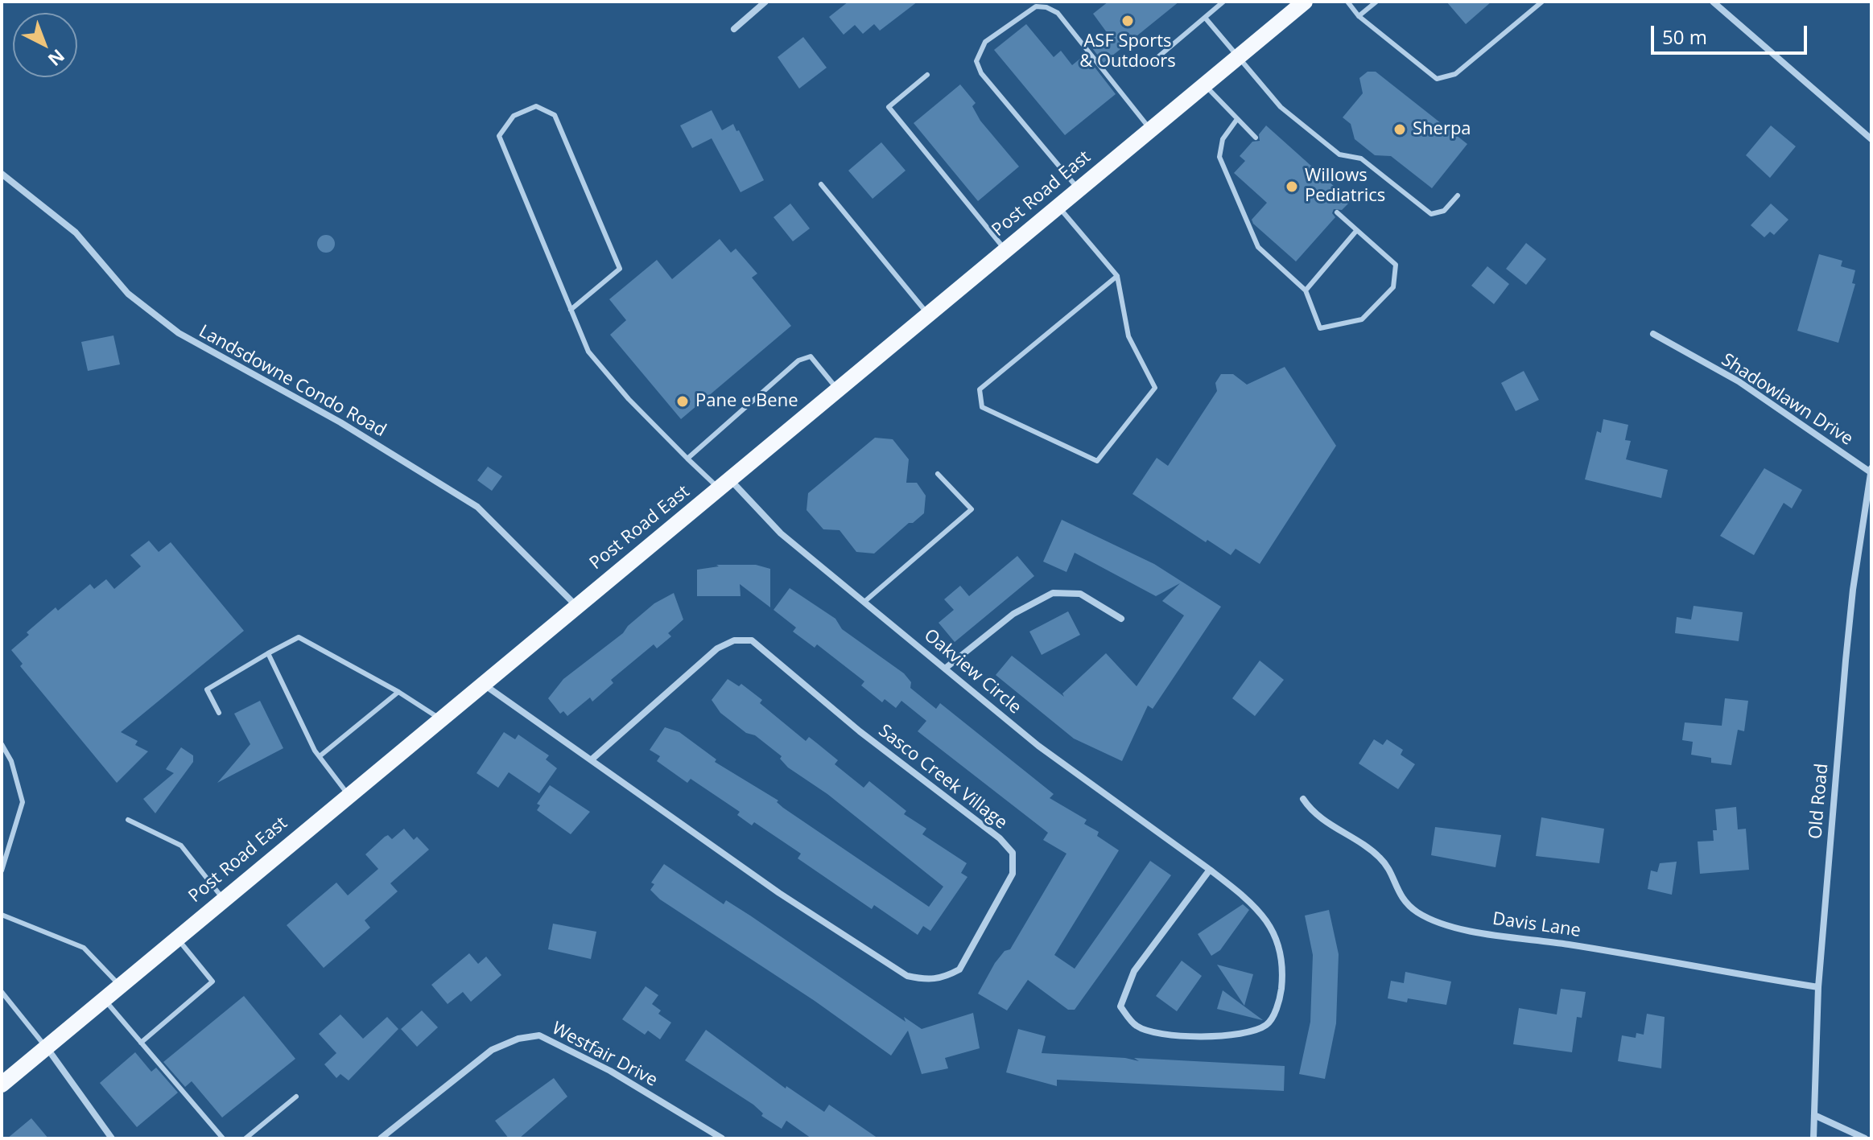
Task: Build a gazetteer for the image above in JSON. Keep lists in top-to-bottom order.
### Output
{
  "streets": {
    "main road": ["Post Road East"],
    "street": [
      "Landsdowne Condo Road",
      "Shadowlawn Drive",
      "Oakview Circle",
      "Sasco Creek Village",
      "Old Road",
      "Davis Lane",
      "Westfair Drive"
    ]
  },
  "crossings": [
    ["Post Road East", "Landsdowne Condo Road"],
    ["Post Road East", "Oakview Circle"],
    ["Post Road East", "Sasco Creek Village"],
    ["Shadowlawn Drive", "Old Road"],
    ["Old Road", "Davis Lane"]
  ],
  "places": [
    "ASF Sports & Outdoors",
    "Sherpa",
    "Willows Pediatrics",
    "Pane e Bene"
  ],
  "scale_bar": "50 m",
  "north": "bottom right"
}
